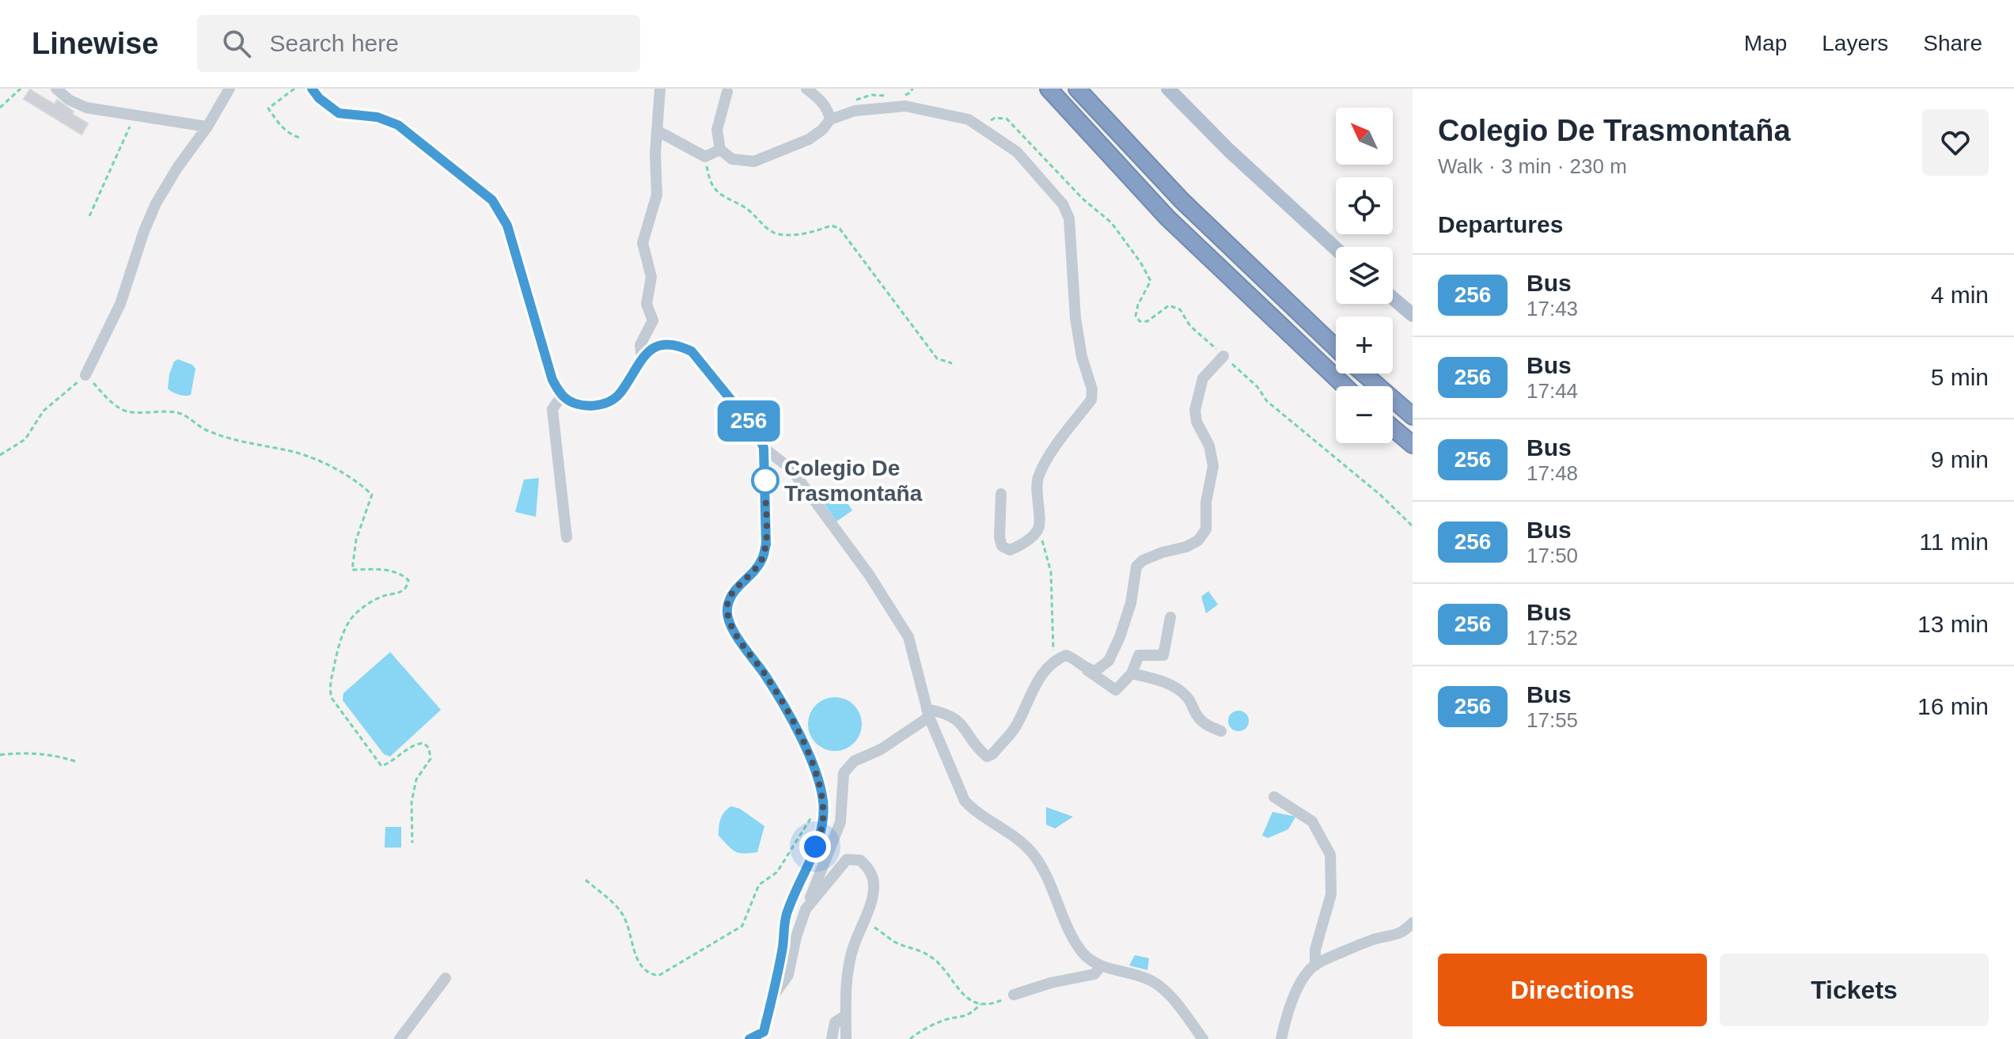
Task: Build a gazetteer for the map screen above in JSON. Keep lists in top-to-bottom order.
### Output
{
  "places": ["Colegio De Trasmontaña"],
  "lines": ["bus line 256"],
  "north": "top left",
  "page": {
    "header": "Linewise",
    "search": "Search here",
    "nav": ["Map", "Layers", "Share"],
    "on_map": "256",
    "heading": [
      ["Colegio De Trasmontaña", "Walk · 3 min · 230 m"],
      "Departures"
    ],
    "map_buttons": ["+", "−"],
    "list": [
      {
        "mark": "256",
        "name": "Bus",
        "note": "17:43",
        "value": "4 min"
      },
      {
        "mark": "256",
        "name": "Bus",
        "note": "17:44",
        "value": "5 min"
      },
      {
        "mark": "256",
        "name": "Bus",
        "note": "17:48",
        "value": "9 min"
      },
      {
        "mark": "256",
        "name": "Bus",
        "note": "17:50",
        "value": "11 min"
      },
      {
        "mark": "256",
        "name": "Bus",
        "note": "17:52",
        "value": "13 min"
      },
      {
        "mark": "256",
        "name": "Bus",
        "note": "17:55",
        "value": "16 min"
      }
    ],
    "buttons": ["Directions", "Tickets"]
  }
}
